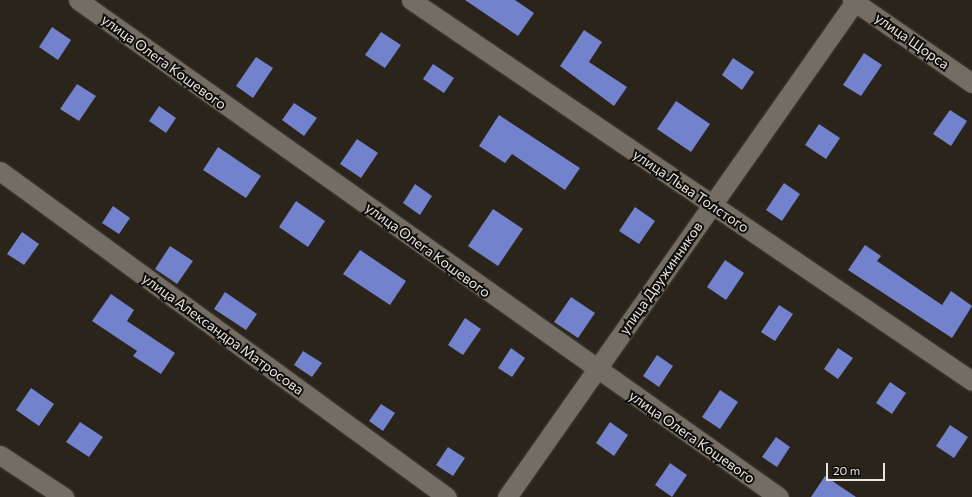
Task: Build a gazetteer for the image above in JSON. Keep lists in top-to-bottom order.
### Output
{
  "streets": {
    "street": [
      "улица Щорса",
      "улица Олега Кошевого",
      "улица Льва Толстого",
      "улица Дружинников",
      "улица Александра Матросова"
    ]
  },
  "crossings": [
    ["улица Щорса", "улица Дружинников"],
    ["улица Олега Кошевого", "улица Дружинников"],
    ["улица Льва Толстого", "улица Дружинников"]
  ],
  "scale_bar": "20 m"
}
